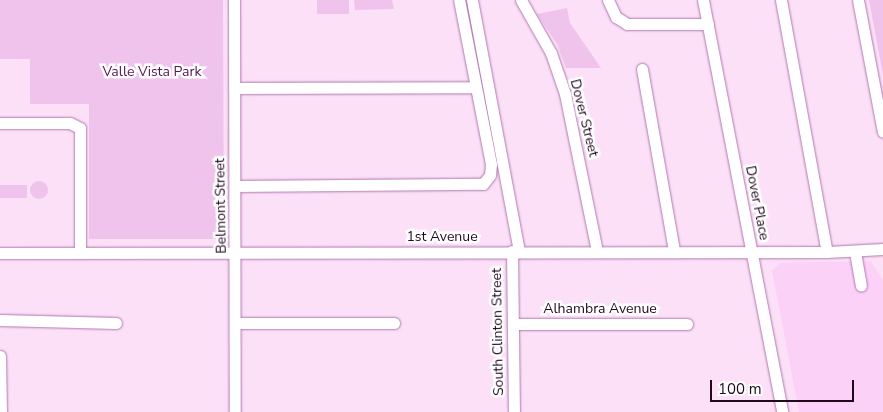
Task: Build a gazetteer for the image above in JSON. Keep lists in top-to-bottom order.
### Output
{
  "streets": {
    "street": [
      "Dover Street",
      "Dover Place",
      "Belmont Street",
      "1st Avenue",
      "Alhambra Avenue",
      "South Clinton Street"
    ]
  },
  "crossings": [
    ["Dover Street", "1st Avenue"],
    ["Dover Place", "1st Avenue"],
    ["Belmont Street", "1st Avenue"],
    ["1st Avenue", "South Clinton Street"],
    ["Alhambra Avenue", "South Clinton Street"]
  ],
  "parks": ["Valle Vista Park"],
  "scale_bar": "100 m"
}
